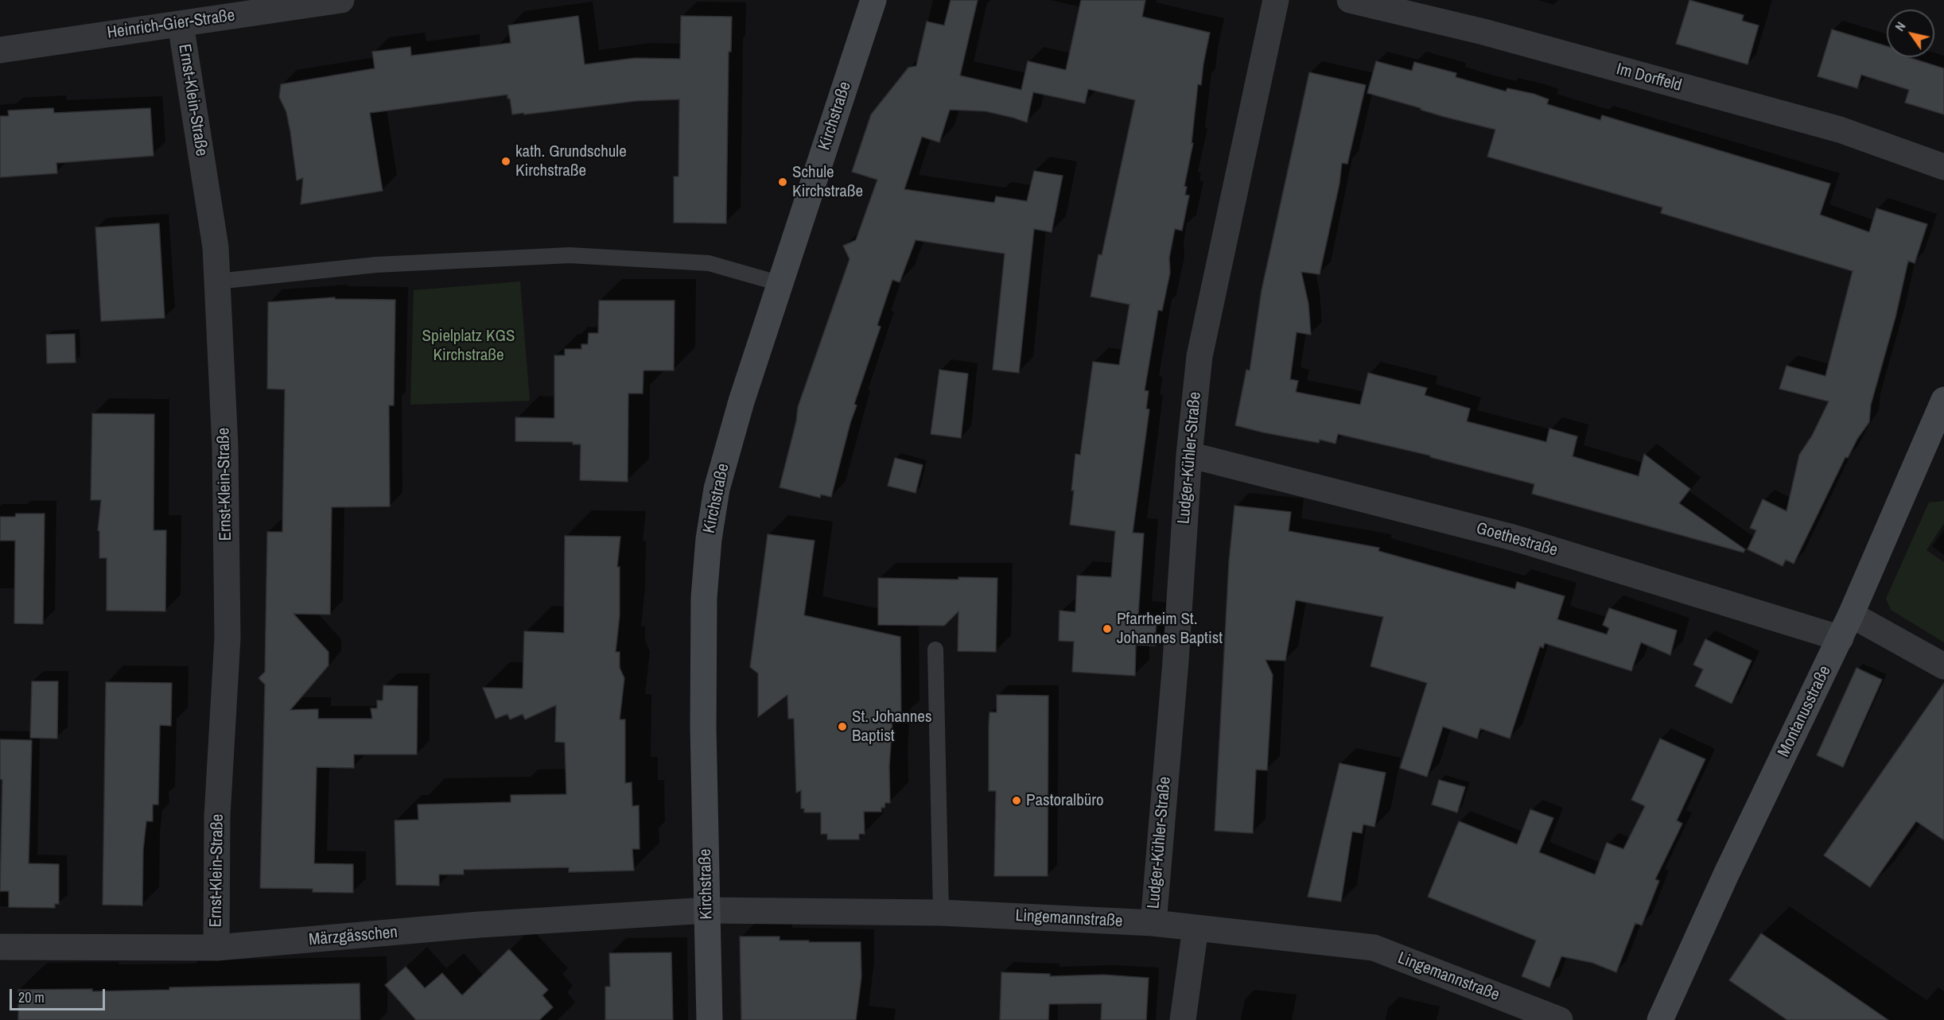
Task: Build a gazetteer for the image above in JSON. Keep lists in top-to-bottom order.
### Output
{
  "streets": {
    "street": [
      "Heinrich-Gier-Straße",
      "Im Dorffeld",
      "Ernst-Klein-Straße",
      "Kirchstraße",
      "Ludger-Kühler-Straße",
      "Goethestraße",
      "Montanusstraße",
      "Lingemannstraße",
      "Märzgässchen"
    ]
  },
  "crossings": [
    ["Heinrich-Gier-Straße", "Ernst-Klein-Straße"],
    ["Ernst-Klein-Straße", "Märzgässchen"],
    ["Kirchstraße", "Lingemannstraße"],
    ["Kirchstraße", "Märzgässchen"],
    ["Ludger-Kühler-Straße", "Goethestraße"],
    ["Ludger-Kühler-Straße", "Lingemannstraße"],
    ["Goethestraße", "Montanusstraße"],
    ["Lingemannstraße", "Märzgässchen"]
  ],
  "parks": ["Spielplatz KGS Kirchstraße"],
  "places": [
    "kath. Grundschule Kirchstraße",
    "Schule Kirchstraße",
    "Pfarrheim St. Johannes Baptist",
    "St. Johannes Baptist",
    "Pastoralbüro"
  ],
  "scale_bar": "20 m",
  "north": "top left"
}
